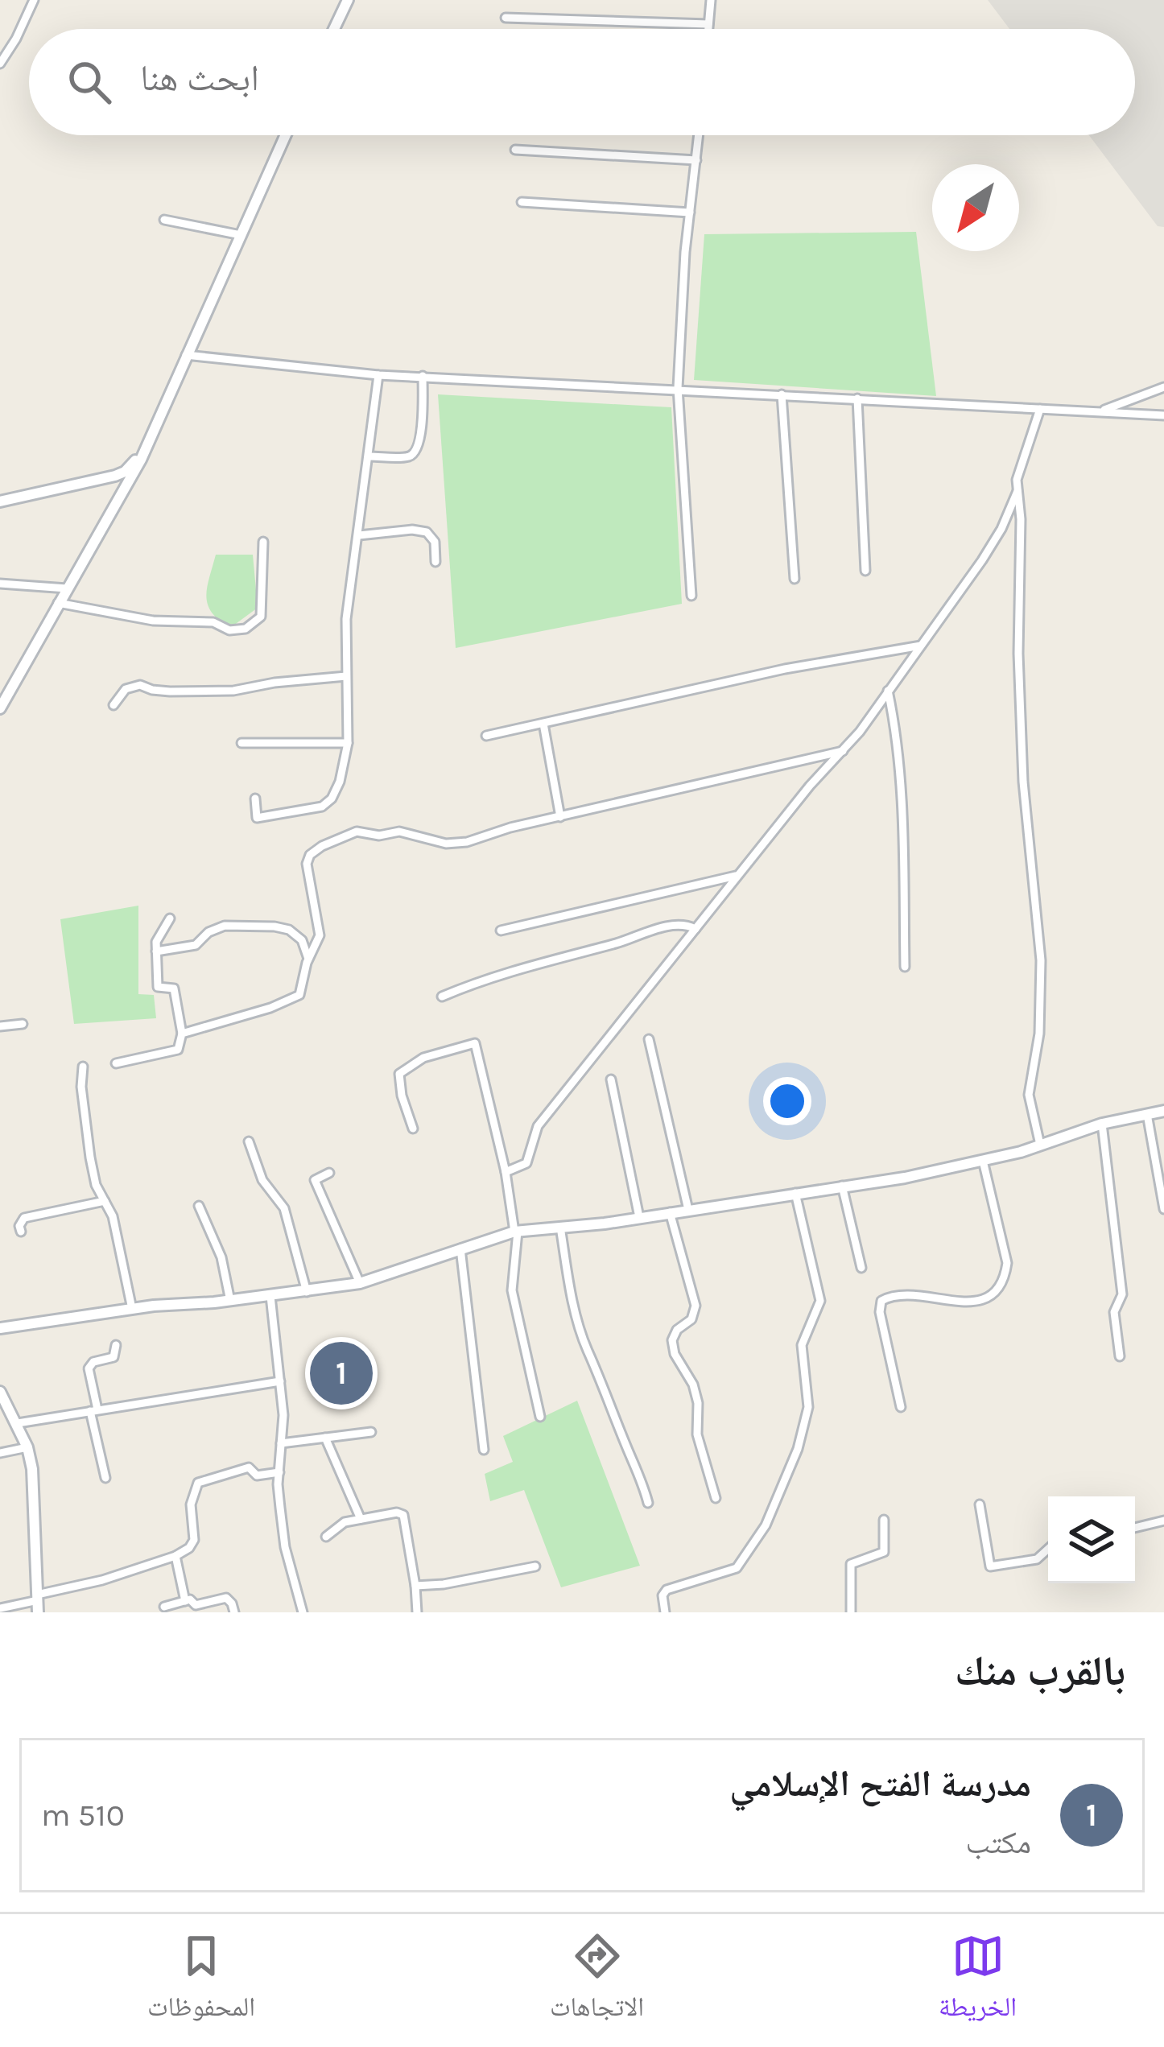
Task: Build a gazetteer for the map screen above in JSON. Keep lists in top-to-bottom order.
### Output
{
  "north": "bottom left",
  "page": {
    "search": "ابحث هنا",
    "pins": "1",
    "heading": "بالقرب منك",
    "list": [
      {
        "mark": "1",
        "name": "مدرسة الفتح الإسلامي",
        "note": "مكتب",
        "value": "510 m"
      }
    ],
    "nav": ["الخريطة", "الاتجاهات", "المحفوظات"]
  }
}
